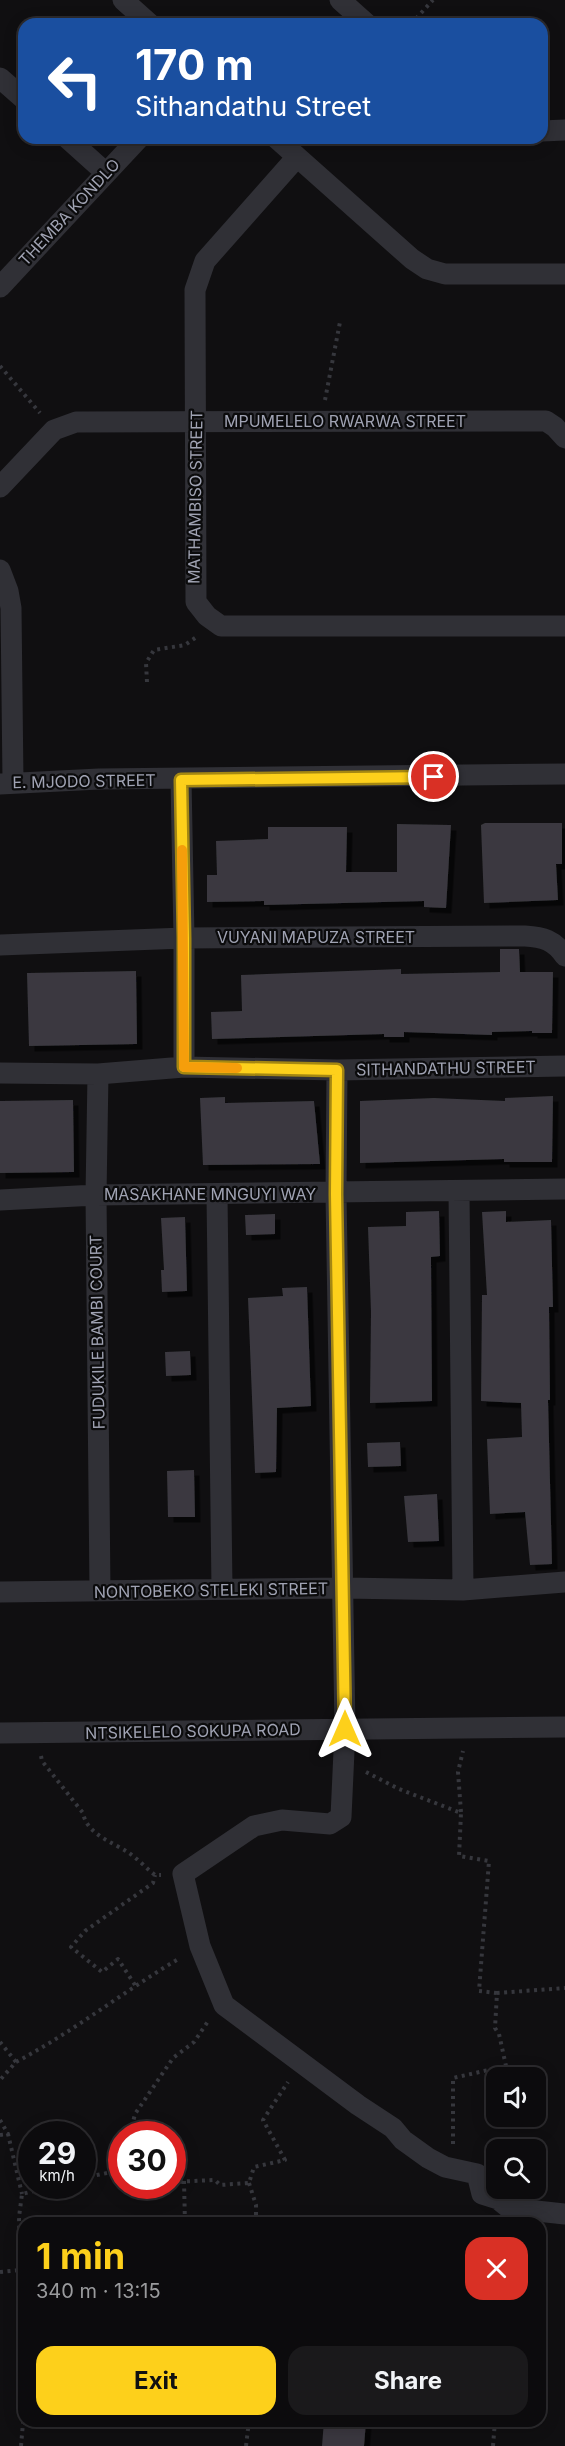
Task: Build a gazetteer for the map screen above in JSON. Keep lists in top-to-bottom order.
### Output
{
  "streets": {
    "street": [
      "THEMBA KONDLO",
      "MPUMELELO RWARWA STREET",
      "MATHAMBISO STREET",
      "E. MJODO STREET",
      "VUYANI MAPUZA STREET",
      "SITHANDATHU STREET",
      "MASAKHANE MNGUYI WAY",
      "FUDUKILE BAMBI COURT",
      "NONTOBEKO STELEKI STREET",
      "NTSIKELELO SOKUPA ROAD"
    ]
  },
  "crossings": [
    ["MPUMELELO RWARWA STREET", "MATHAMBISO STREET"],
    ["SITHANDATHU STREET", "FUDUKILE BAMBI COURT"],
    ["MASAKHANE MNGUYI WAY", "FUDUKILE BAMBI COURT"],
    ["FUDUKILE BAMBI COURT", "NONTOBEKO STELEKI STREET"]
  ],
  "page": {
    "turn": ["170 m", "Sithandathu Street"],
    "speed": "29 km/h",
    "limit": "30",
    "heading": ["1 min", "340 m · 13:15"],
    "buttons": ["Exit", "Share"]
  }
}
